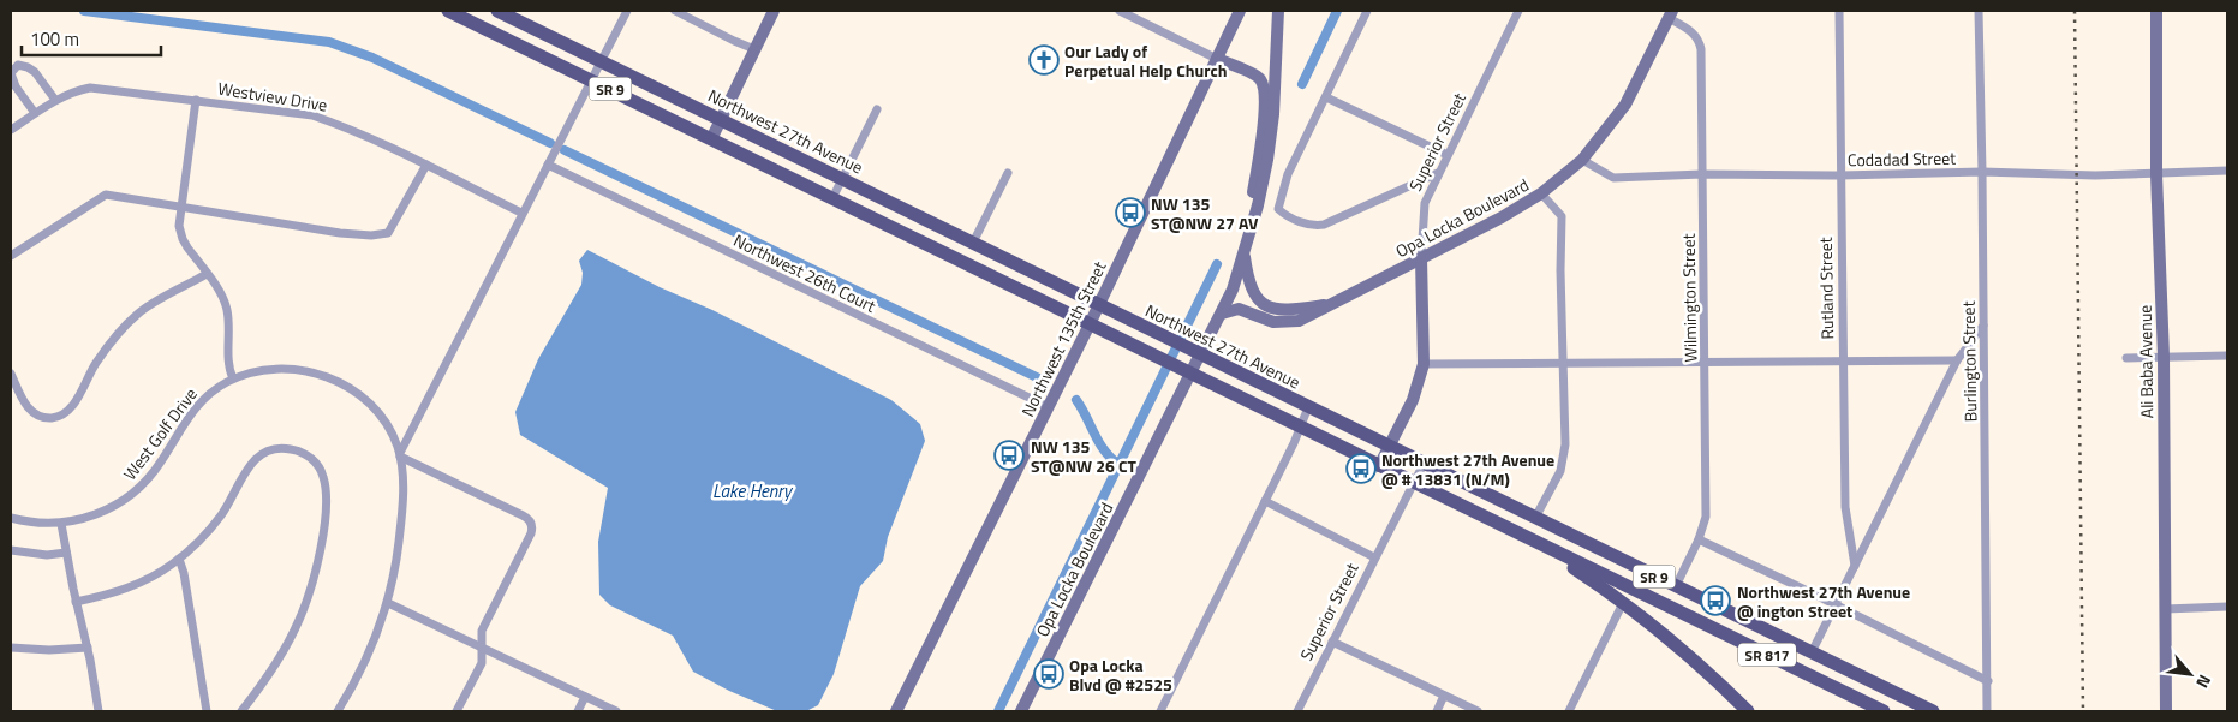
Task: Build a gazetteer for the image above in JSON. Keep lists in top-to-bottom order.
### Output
{
  "streets": {
    "main road": ["SR 9", "Northwest 27th Avenue", "SR 817"],
    "street": [
      "Westview Drive",
      "Superior Street",
      "Codadad Street",
      "Opa Locka Boulevard",
      "Northwest 26th Court",
      "Rutland Street",
      "Wilmington Street",
      "Northwest 135th Street",
      "Burlington Street",
      "Ali Baba Avenue",
      "West Golf Drive"
    ]
  },
  "crossings": [
    ["SR 9", "Superior Street"],
    ["SR 9", "Opa Locka Boulevard"],
    ["SR 9", "Northwest 135th Street"],
    ["SR 9", "SR 817"],
    ["Northwest 27th Avenue", "Superior Street"],
    ["Northwest 27th Avenue", "Opa Locka Boulevard"],
    ["Northwest 27th Avenue", "Wilmington Street"],
    ["Northwest 27th Avenue", "Northwest 135th Street"],
    ["Superior Street", "Opa Locka Boulevard"],
    ["Codadad Street", "Opa Locka Boulevard"],
    ["Codadad Street", "Rutland Street"],
    ["Codadad Street", "Wilmington Street"],
    ["Codadad Street", "Burlington Street"],
    ["Codadad Street", "Ali Baba Avenue"],
    ["Opa Locka Boulevard", "Wilmington Street"],
    ["Northwest 26th Court", "Northwest 135th Street"]
  ],
  "water": ["Lake Henry"],
  "places": {
    "church": ["Our Lady of Perpetual Help Church"],
    "bus stop": [
      "NW 135 ST@NW 27 AV",
      "NW 135 ST@NW 26 CT",
      "Northwest 27th Avenue @ # 13831 (N/M)",
      "Northwest 27th Avenue @ ington Street",
      "Opa Locka Blvd @ #2525"
    ]
  },
  "scale_bar": "100 m",
  "north": "bottom right"
}
